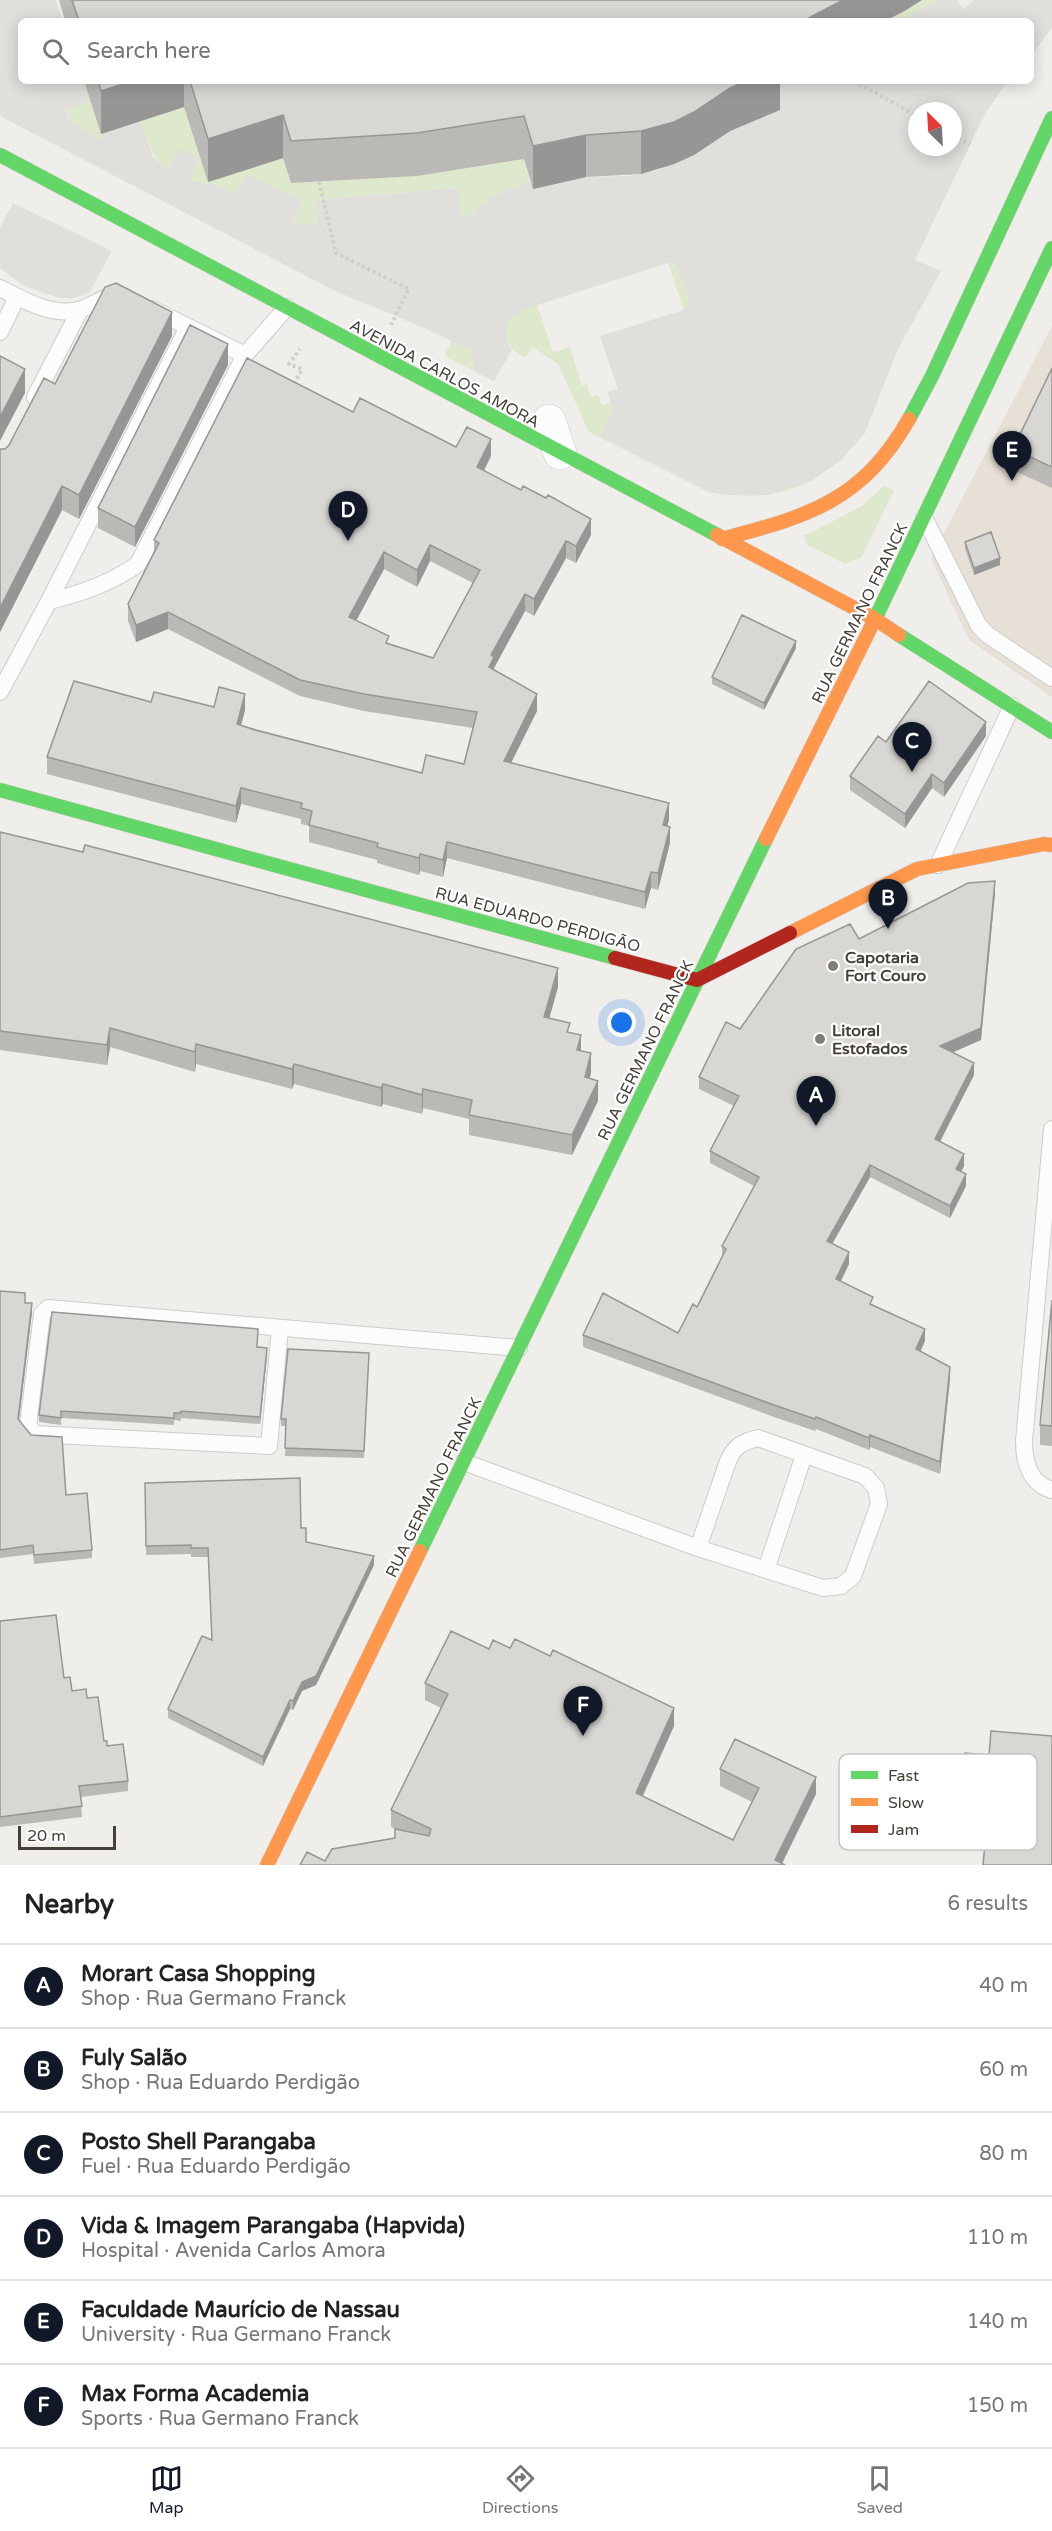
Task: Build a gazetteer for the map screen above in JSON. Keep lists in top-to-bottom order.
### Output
{
  "streets": {
    "main road": ["AVENIDA CARLOS AMORA", "RUA GERMANO FRANCK", "RUA EDUARDO PERDIGÃO"]
  },
  "crossings": [
    ["AVENIDA CARLOS AMORA", "RUA GERMANO FRANCK"],
    ["RUA GERMANO FRANCK", "RUA EDUARDO PERDIGÃO"]
  ],
  "places": ["Capotaria Fort Couro", "Litoral Estofados"],
  "legend": ["Fast", "Slow", "Jam"],
  "scale_bar": "20 m",
  "north": "top left",
  "page": {
    "search": "Search here",
    "pins": [
      "E",
      "D",
      "C",
      "B",
      "A",
      "F"
    ],
    "scale": "20 m",
    "heading": ["Nearby", "6 results"],
    "list": [
      {
        "mark": "A",
        "name": "Morart Casa Shopping",
        "note": "Shop · Rua Germano Franck",
        "value": "40 m"
      },
      {
        "mark": "B",
        "name": "Fuly Salão",
        "note": "Shop · Rua Eduardo Perdigão",
        "value": "60 m"
      },
      {
        "mark": "C",
        "name": "Posto Shell Parangaba",
        "note": "Fuel · Rua Eduardo Perdigão",
        "value": "80 m"
      },
      {
        "mark": "D",
        "name": "Vida & Imagem Parangaba (Hapvida)",
        "note": "Hospital · Avenida Carlos Amora",
        "value": "110 m"
      },
      {
        "mark": "E",
        "name": "Faculdade Maurício de Nassau",
        "note": "University · Rua Germano Franck",
        "value": "140 m"
      },
      {
        "mark": "F",
        "name": "Max Forma Academia",
        "note": "Sports · Rua Germano Franck",
        "value": "150 m"
      }
    ],
    "nav": ["Map", "Directions", "Saved"]
  }
}
